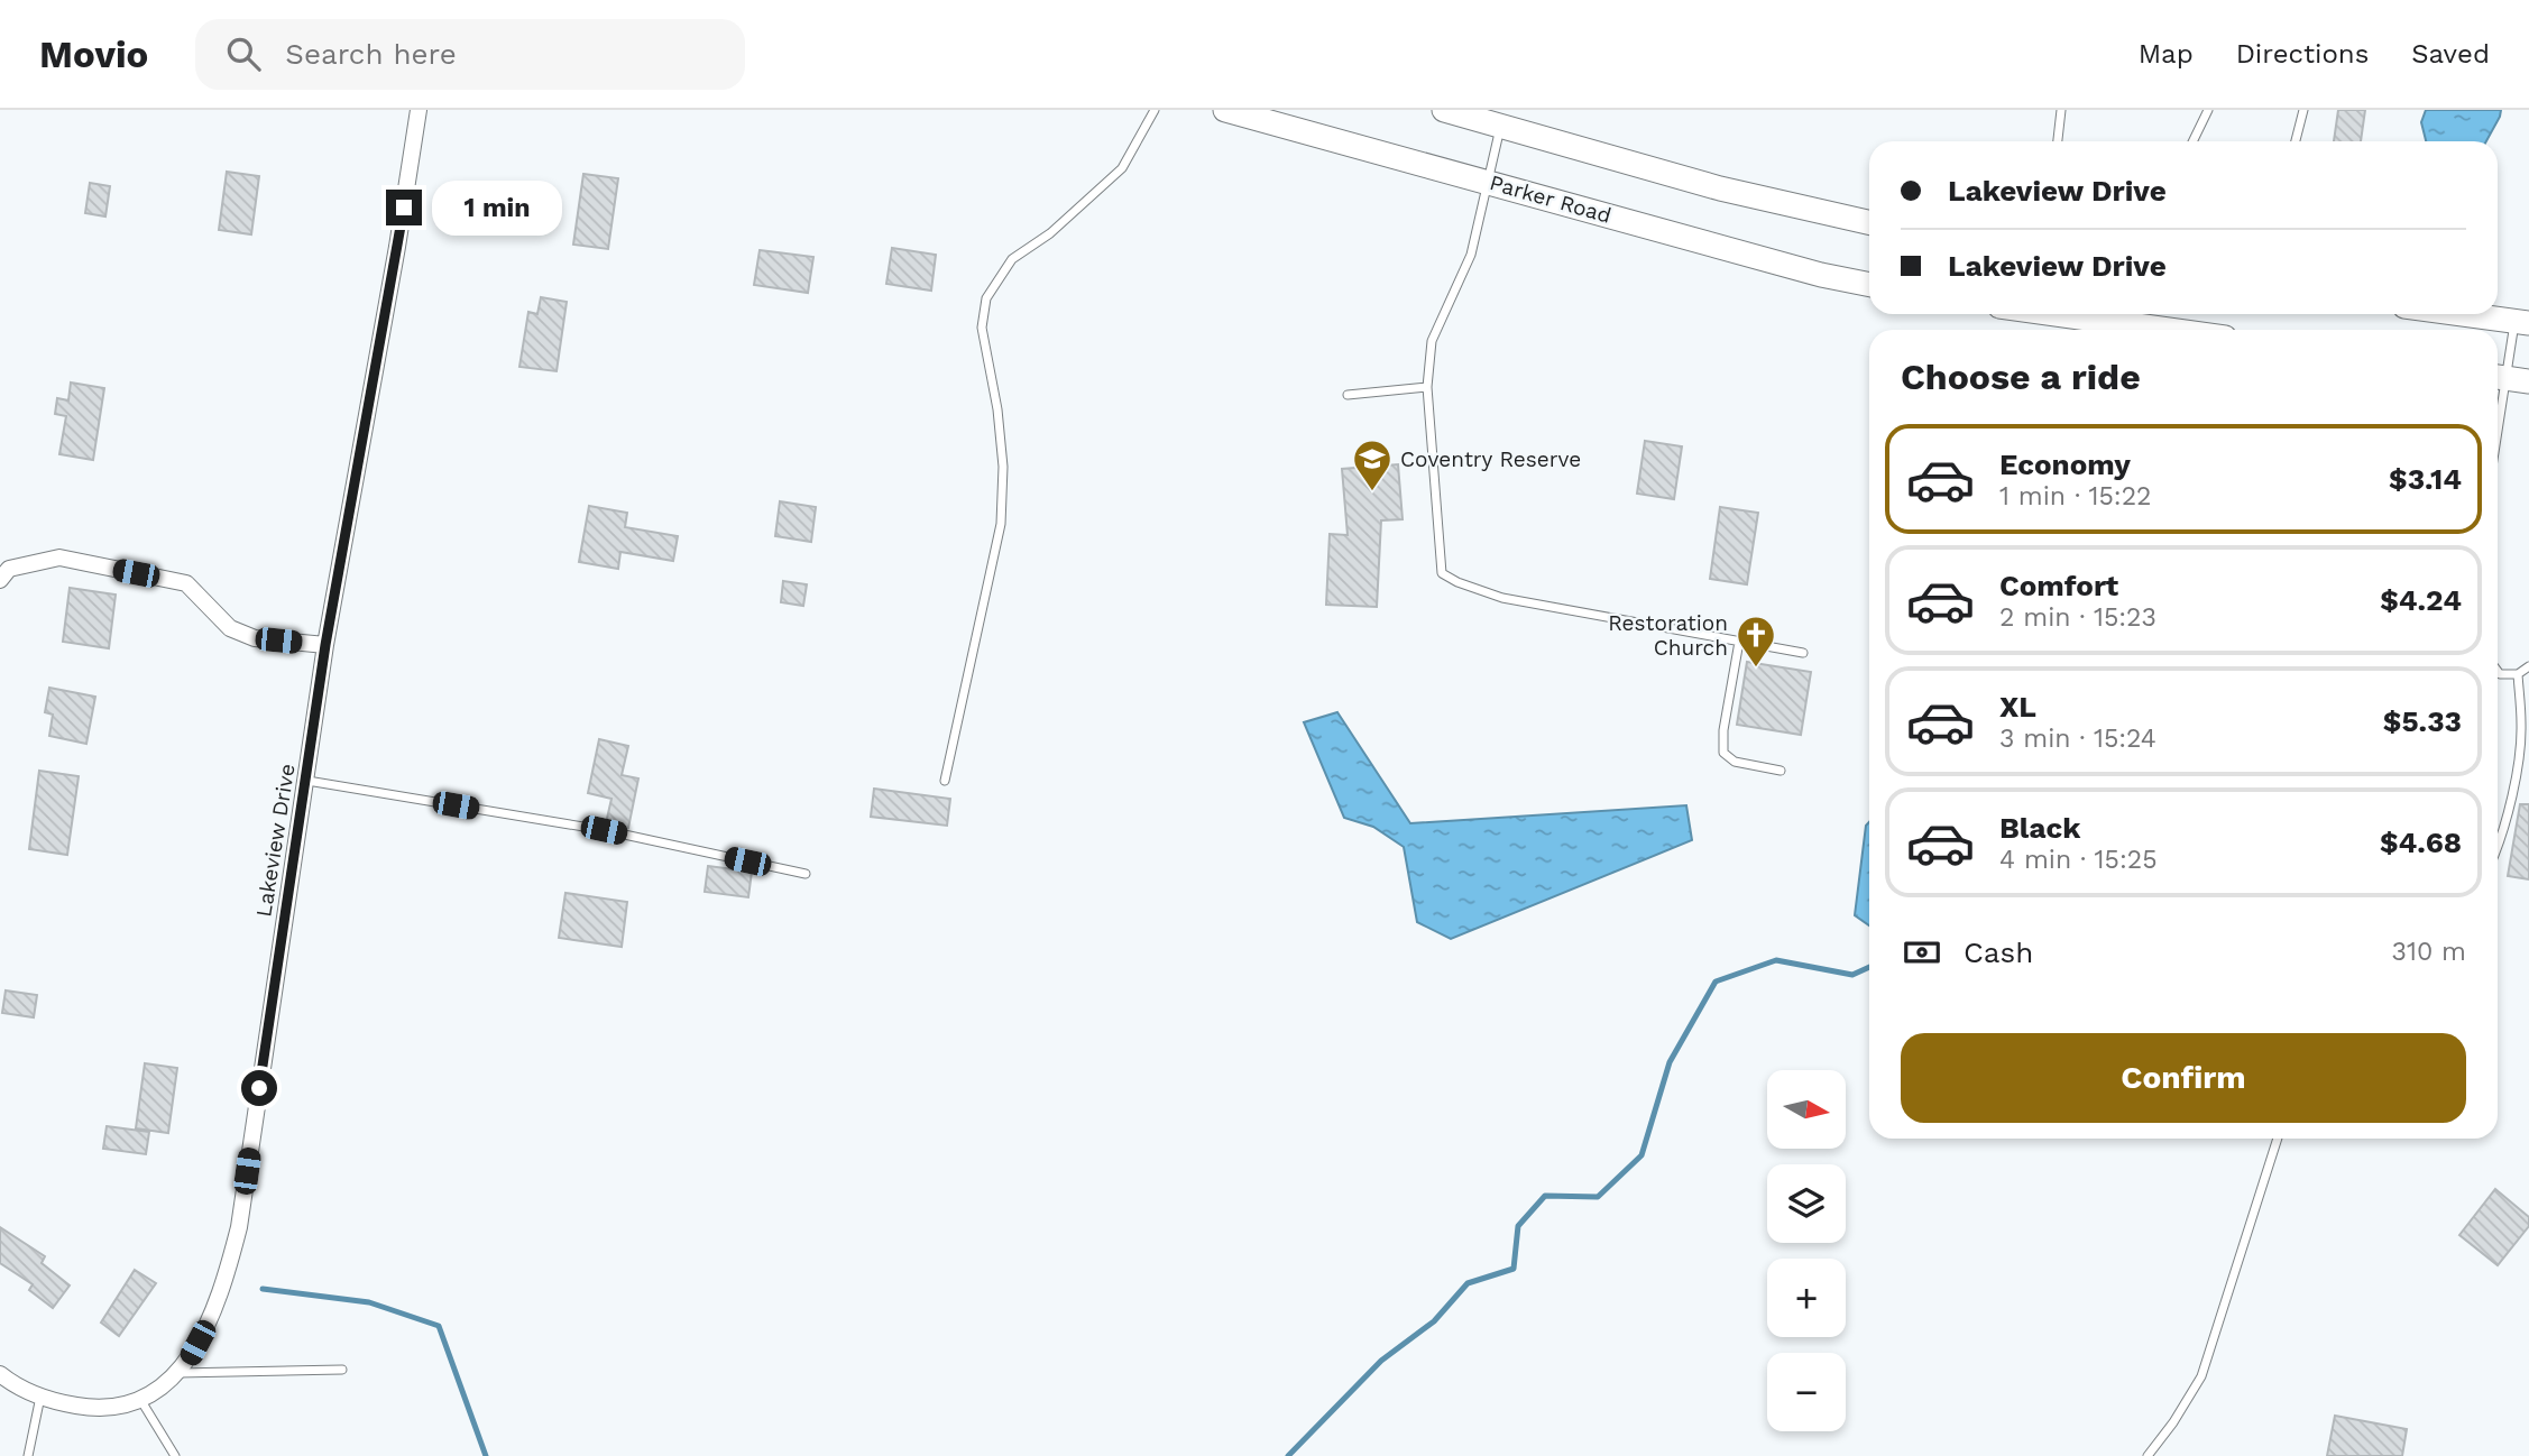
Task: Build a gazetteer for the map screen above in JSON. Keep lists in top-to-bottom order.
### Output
{
  "streets": {
    "main road": ["Parker Road"],
    "street": ["Lakeview Drive"]
  },
  "places": {
    "school or university": ["Coventry Reserve"],
    "church": ["Restoration Church"]
  },
  "north": "right",
  "page": {
    "header": "Movio",
    "search": "Search here",
    "nav": ["Map", "Directions", "Saved"],
    "banner": ["Lakeview Drive", "Lakeview Drive"],
    "bubble": "1 min",
    "heading": "Choose a ride",
    "list": [
      {
        "name": "Economy",
        "note": "1 min · 15:22",
        "value": "$3.14"
      },
      {
        "name": "Comfort",
        "note": "2 min · 15:23",
        "value": "$4.24"
      },
      {
        "name": "XL",
        "note": "3 min · 15:24",
        "value": "$5.33"
      },
      {
        "name": "Black",
        "note": "4 min · 15:25",
        "value": "$4.68"
      }
    ],
    "pay": ["Cash", "310 m"],
    "buttons": "Confirm",
    "map_buttons": ["+", "−"]
  }
}
